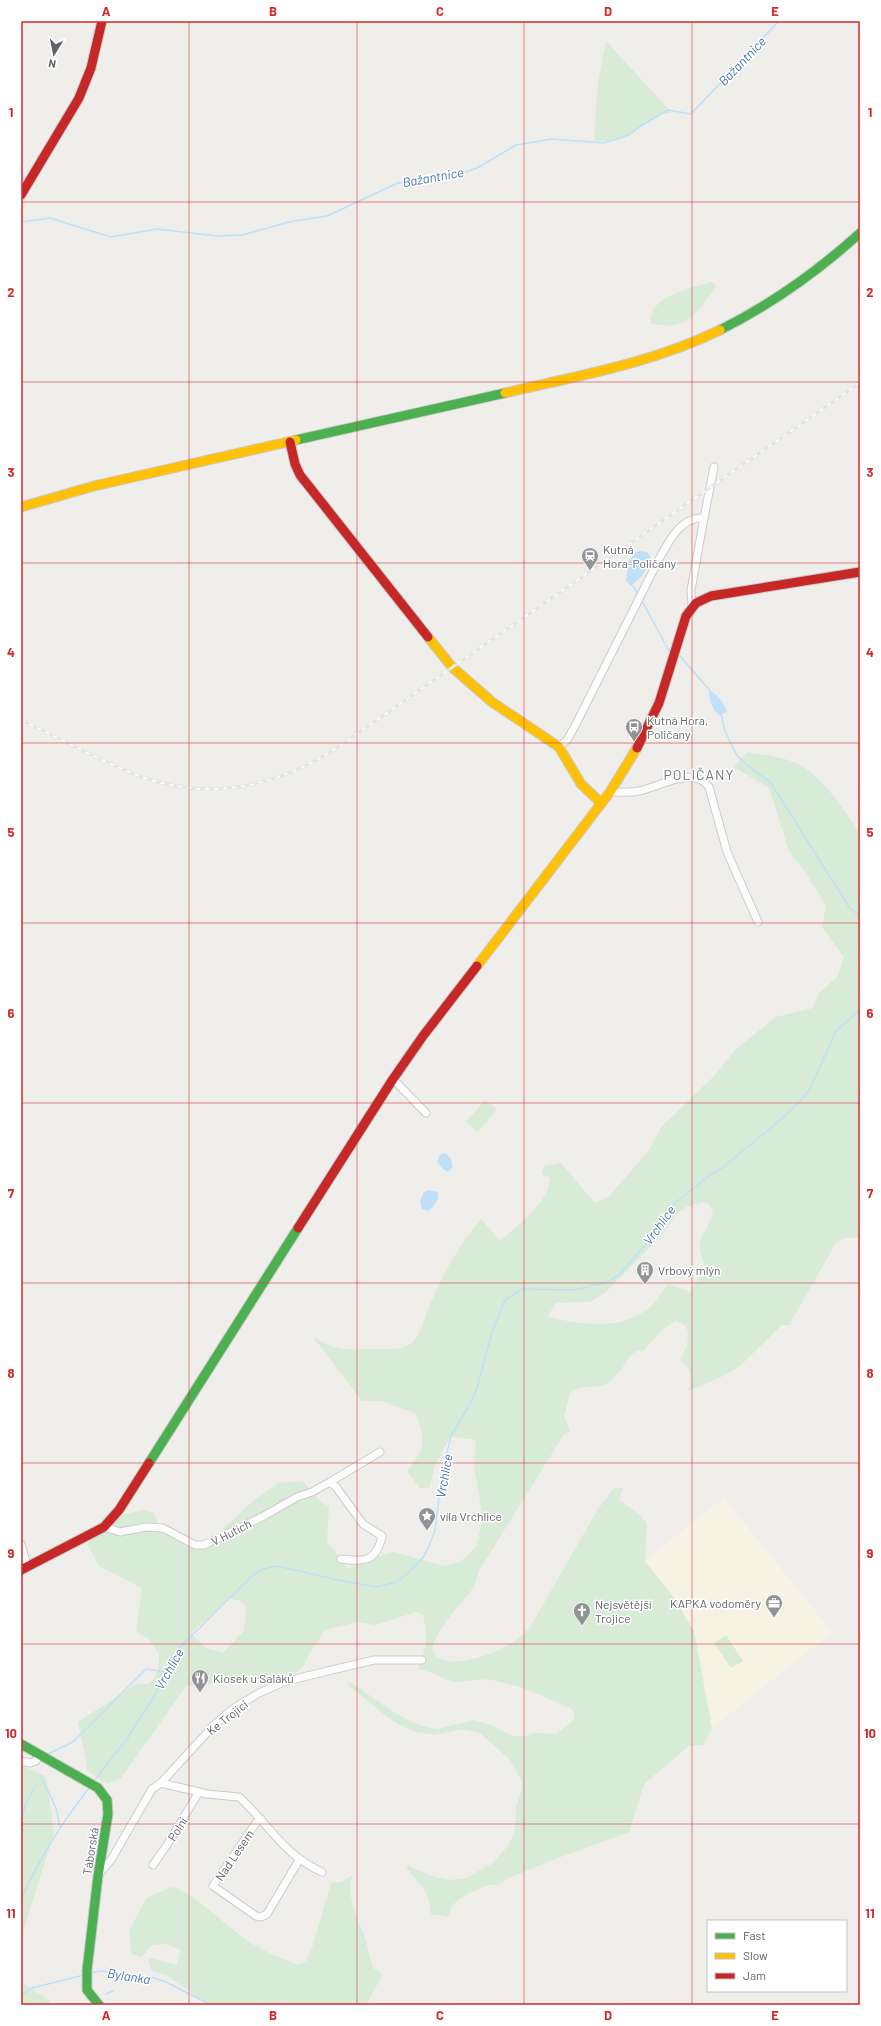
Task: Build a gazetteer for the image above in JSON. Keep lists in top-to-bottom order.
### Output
{
  "streets": {
    "street": [
      "V Hutích",
      "Ke Trojici",
      "Polní",
      "Táborská",
      "Nad Lesem"
    ]
  },
  "crossings": [
    ["Ke Trojici", "Táborská"],
    ["Ke Trojici", "Nad Lesem"],
    ["Polní", "Nad Lesem"]
  ],
  "districts": ["POLIČANY"],
  "water": ["Bažantnice", "Vrchlice", "Bylanka"],
  "places": {
    "station": ["Kutná Hora-Poličany"],
    "bus stop": ["Kutná Hora, Poličany"],
    "building": ["Vrbový mlýn"],
    "place": ["víla Vrchlice"],
    "office": ["KAPKA vodoměry"],
    "church": ["Nejsvětější Trojice"],
    "restaurant": ["Kiosek u Saláků"]
  },
  "legend": ["Fast", "Slow", "Jam"],
  "north": "bottom",
  "grid": {
    "columns": [
      "A",
      "B",
      "C",
      "D",
      "E"
    ],
    "rows": [
      "1",
      "2",
      "3",
      "4",
      "5",
      "6",
      "7",
      "8",
      "9",
      "10",
      "11"
    ]
  }
}
